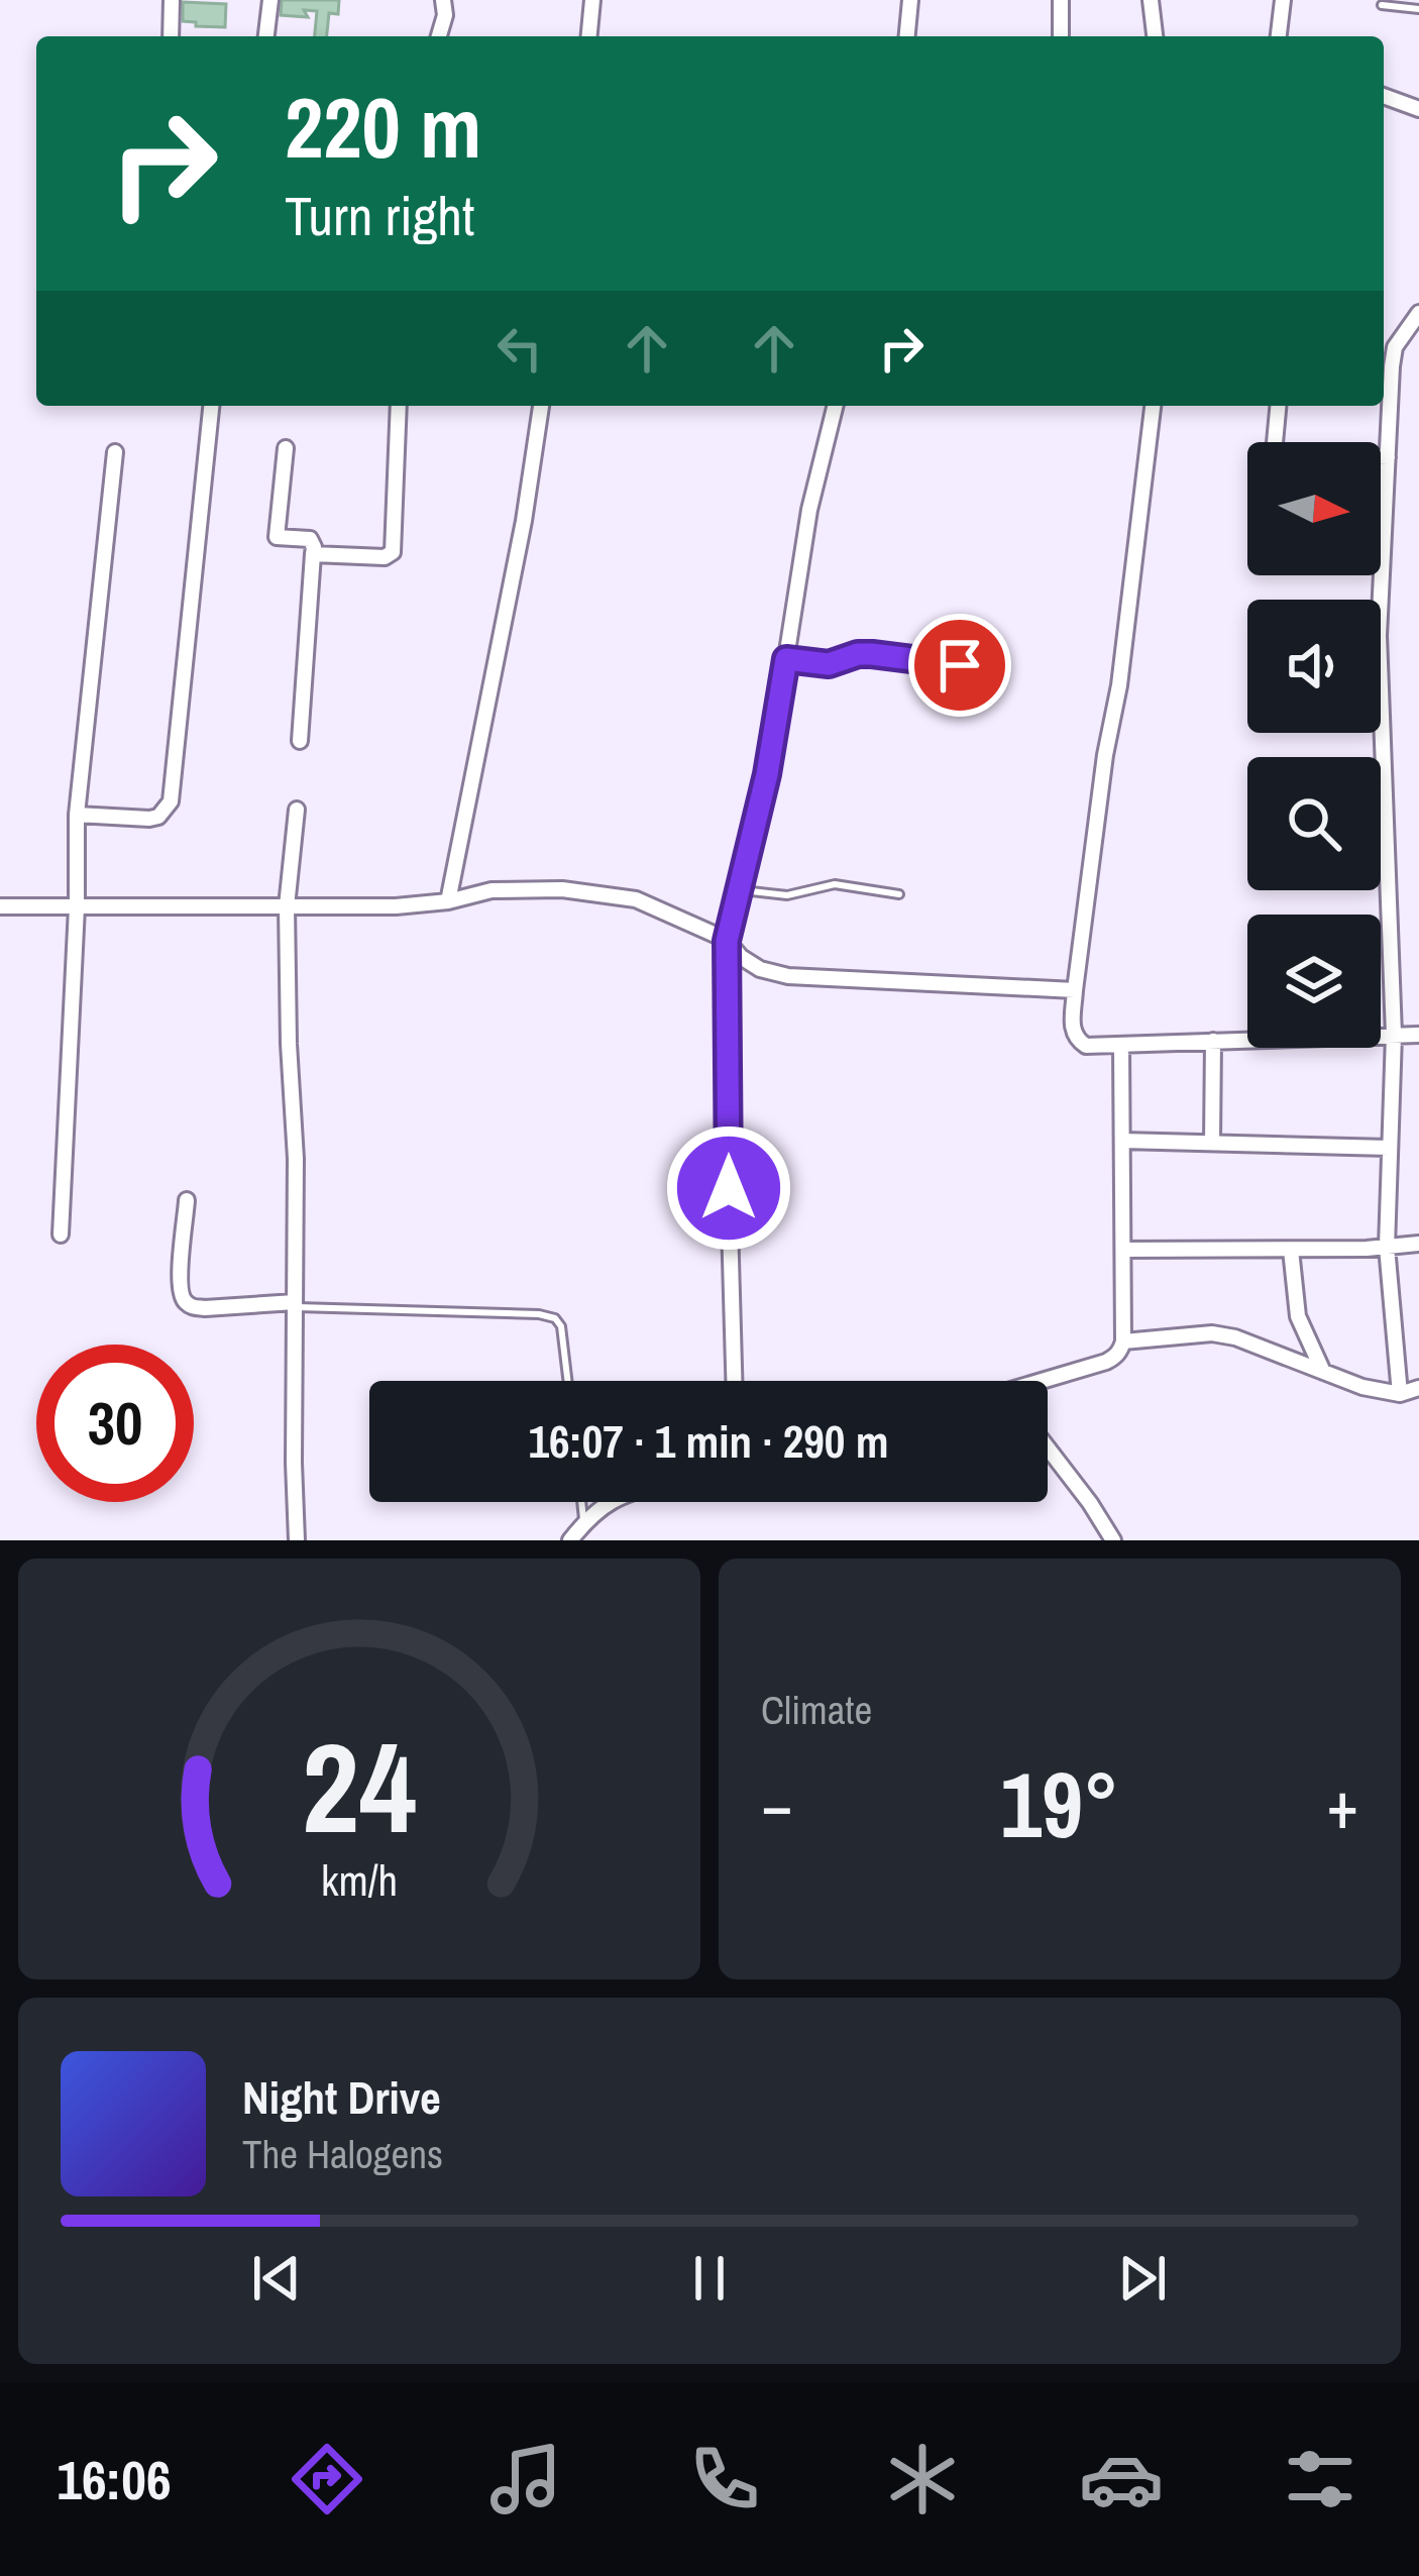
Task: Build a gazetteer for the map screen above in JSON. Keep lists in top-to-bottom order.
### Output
{
  "north": "right",
  "page": {
    "turn": ["220 m", "Turn right"],
    "limit": "30",
    "trip": "16:07 · 1 min · 290 m",
    "tile": "Climate",
    "heat": ["−", "19°", "+"],
    "song": ["Night Drive", "The Halogens"],
    "tabs": "16:06",
    "gauge": ["24", "km/h"]
  }
}
